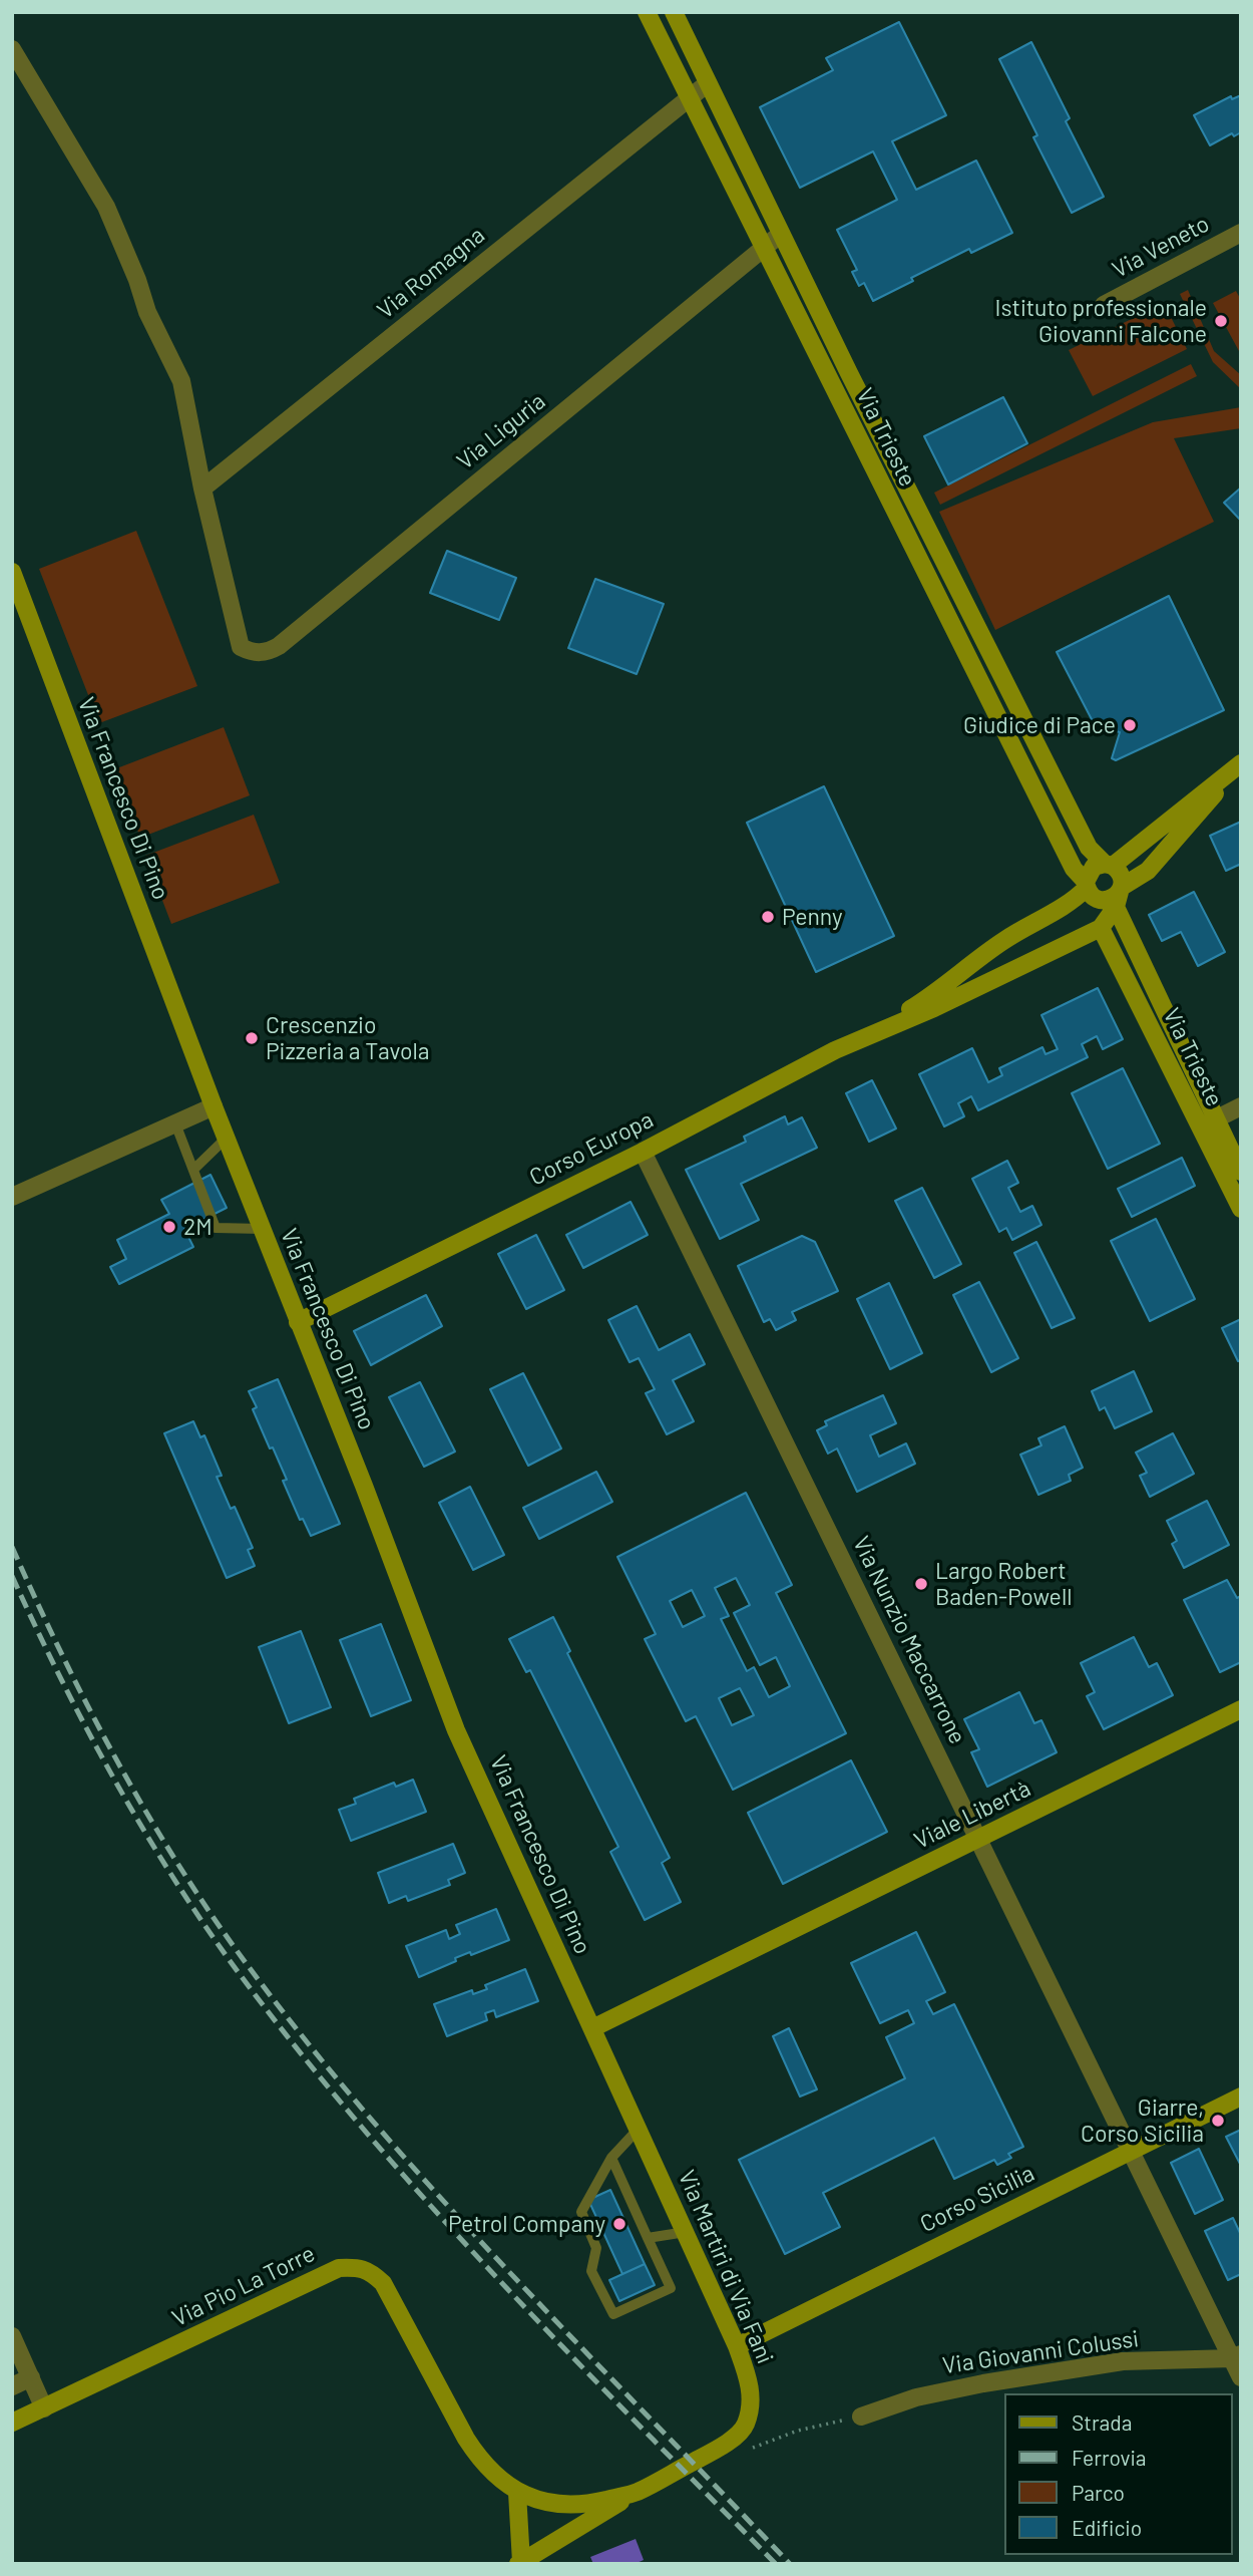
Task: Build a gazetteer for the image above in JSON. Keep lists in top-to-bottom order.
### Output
{
  "streets": {
    "street": [
      "Via Veneto",
      "Via Romagna",
      "Via Liguria",
      "Via Trieste",
      "Via Francesco Di Pino",
      "Corso Europa",
      "Via Nunzio Maccarrone",
      "Viale Libertà",
      "Corso Sicilia",
      "Via Martiri di Via Fani",
      "Via Pio La Torre",
      "Via Giovanni Colussi"
    ]
  },
  "crossings": [
    ["Via Romagna", "Via Liguria"],
    ["Via Romagna", "Via Trieste"],
    ["Via Liguria", "Via Trieste"],
    ["Via Francesco Di Pino", "Corso Europa"],
    ["Via Francesco Di Pino", "Viale Libertà"],
    ["Via Francesco Di Pino", "Via Martiri di Via Fani"],
    ["Corso Europa", "Via Nunzio Maccarrone"],
    ["Via Nunzio Maccarrone", "Viale Libertà"],
    ["Via Nunzio Maccarrone", "Corso Sicilia"],
    ["Via Nunzio Maccarrone", "Via Giovanni Colussi"],
    ["Corso Sicilia", "Via Martiri di Via Fani"],
    ["Via Martiri di Via Fani", "Via Pio La Torre"]
  ],
  "places": [
    "Istituto professionale Giovanni Falcone",
    "Giudice di Pace",
    "Penny",
    "Crescenzio Pizzeria a Tavola",
    "2M",
    "Largo Robert Baden-Powell",
    "Giarre, Corso Sicilia",
    "Petrol Company"
  ],
  "legend": [
    "Strada",
    "Ferrovia",
    "Parco",
    "Edificio"
  ]
}
